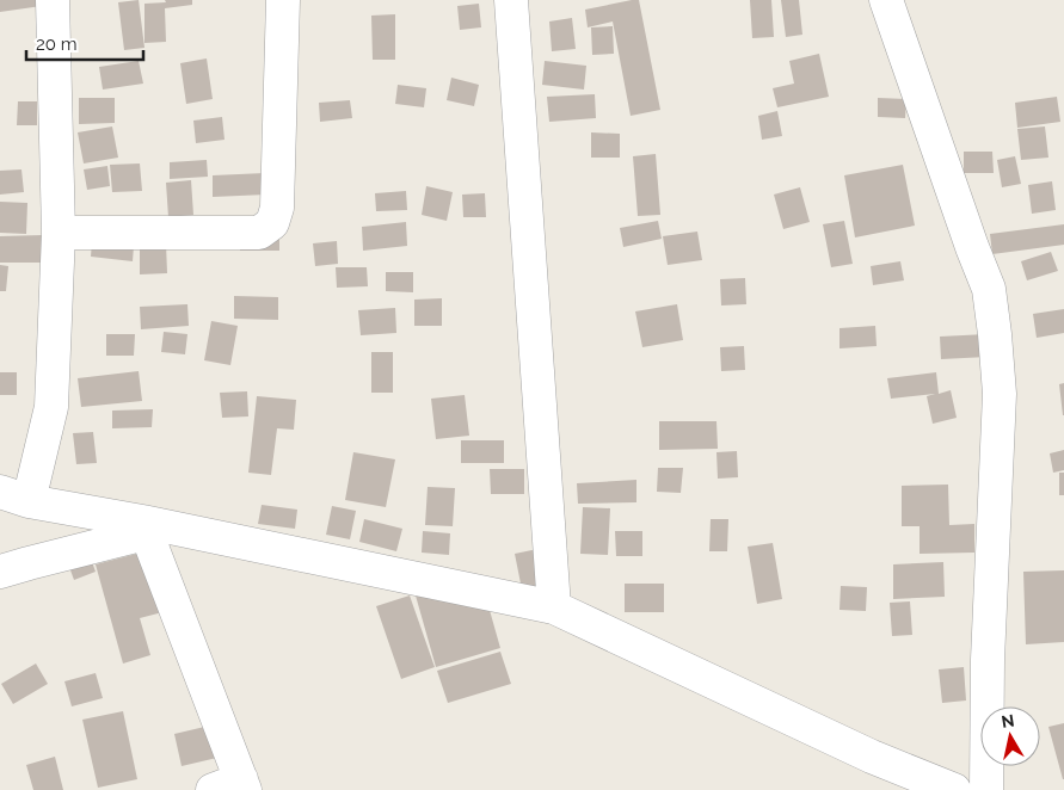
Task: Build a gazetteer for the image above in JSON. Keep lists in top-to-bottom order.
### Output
{
  "scale_bar": "20 m",
  "north": "top"
}
